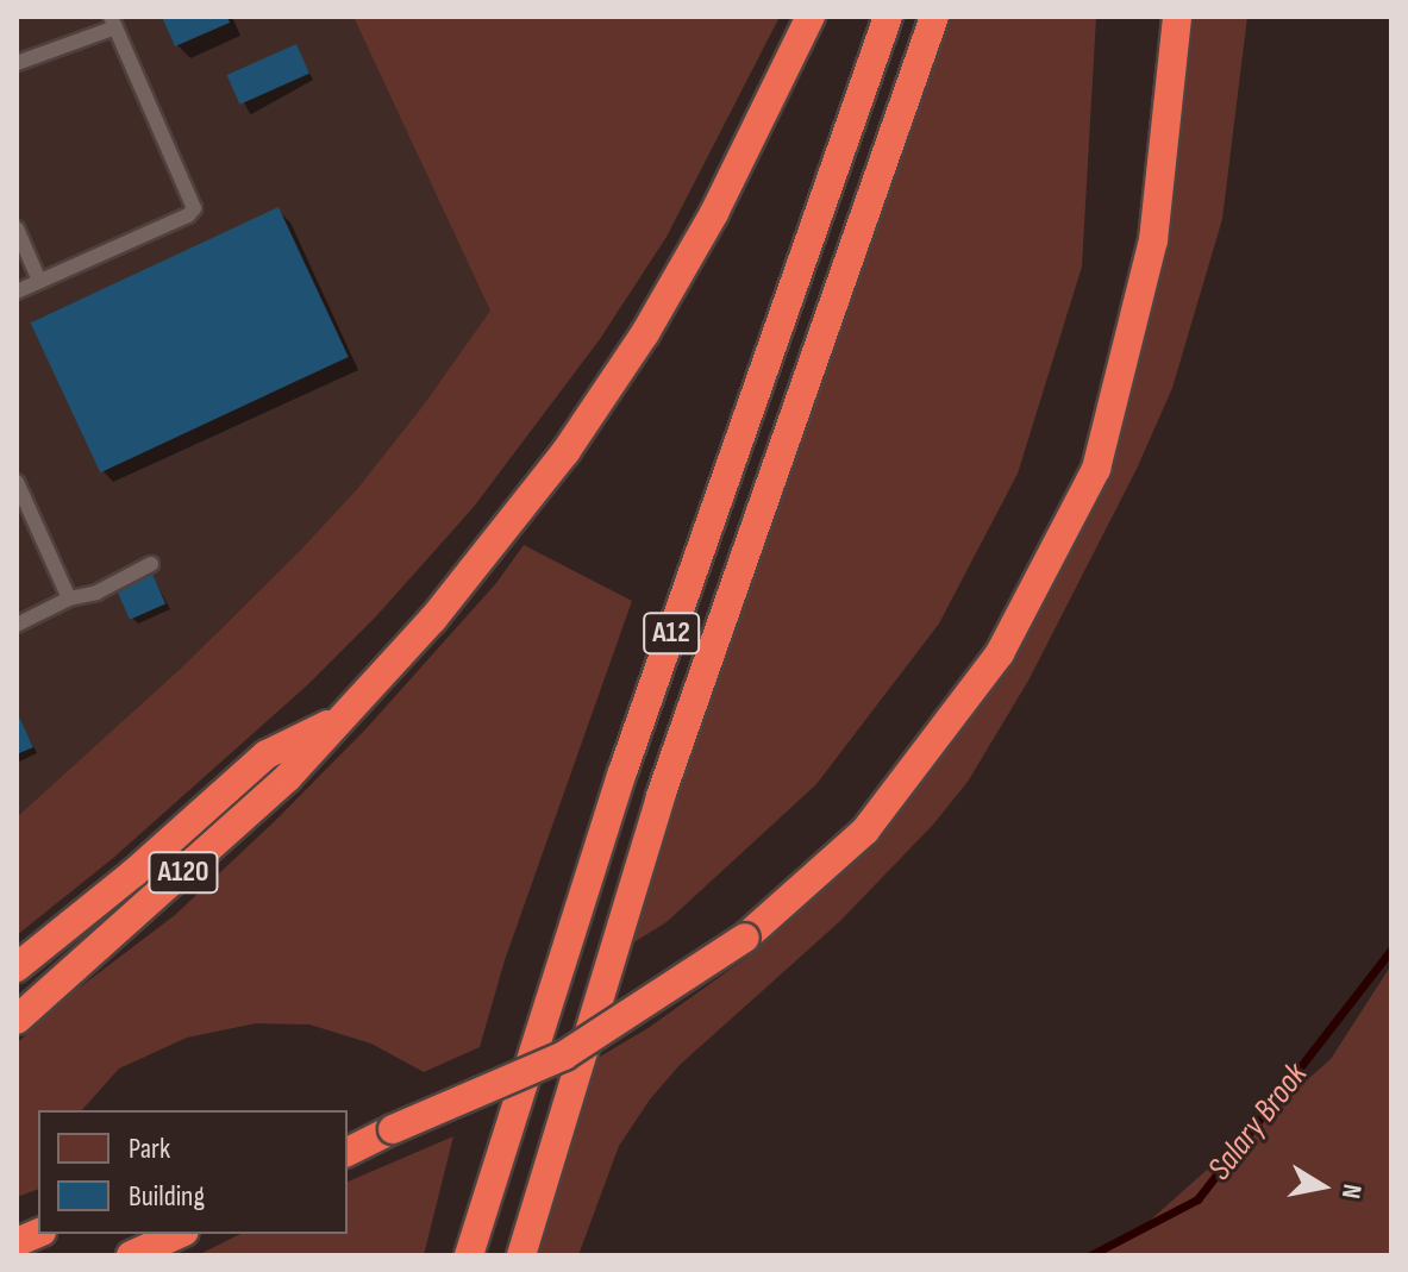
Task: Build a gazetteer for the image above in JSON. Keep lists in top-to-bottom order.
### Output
{
  "streets": {
    "highway": ["A12", "A120"]
  },
  "water": ["Salary Brook"],
  "legend": ["Park", "Building"],
  "north": "right"
}
